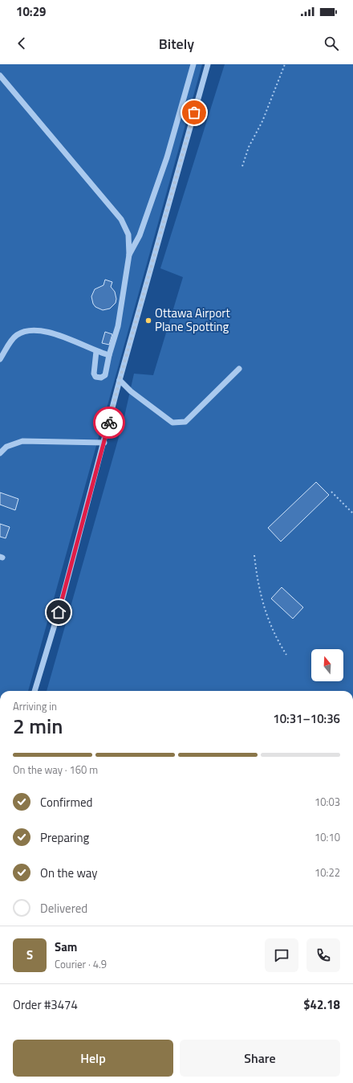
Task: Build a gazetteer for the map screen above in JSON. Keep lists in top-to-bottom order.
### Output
{
  "places": ["Ottawa Airport Plane Spotting"],
  "north": "top",
  "page": {
    "status": "10:29",
    "header": "Bitely",
    "heading": ["2 min", "Arriving in", "10:31–10:36"],
    "panel": [
      "Sam",
      "Courier · 4.9",
      "Order #3474",
      "$42.18"
    ],
    "bar": "On the way · 160 m",
    "list": [
      ["Confirmed", "10:03"],
      ["Preparing", "10:10"],
      ["On the way", "10:22"],
      "Delivered"
    ],
    "round": "S",
    "buttons": ["Help", "Share"]
  }
}
